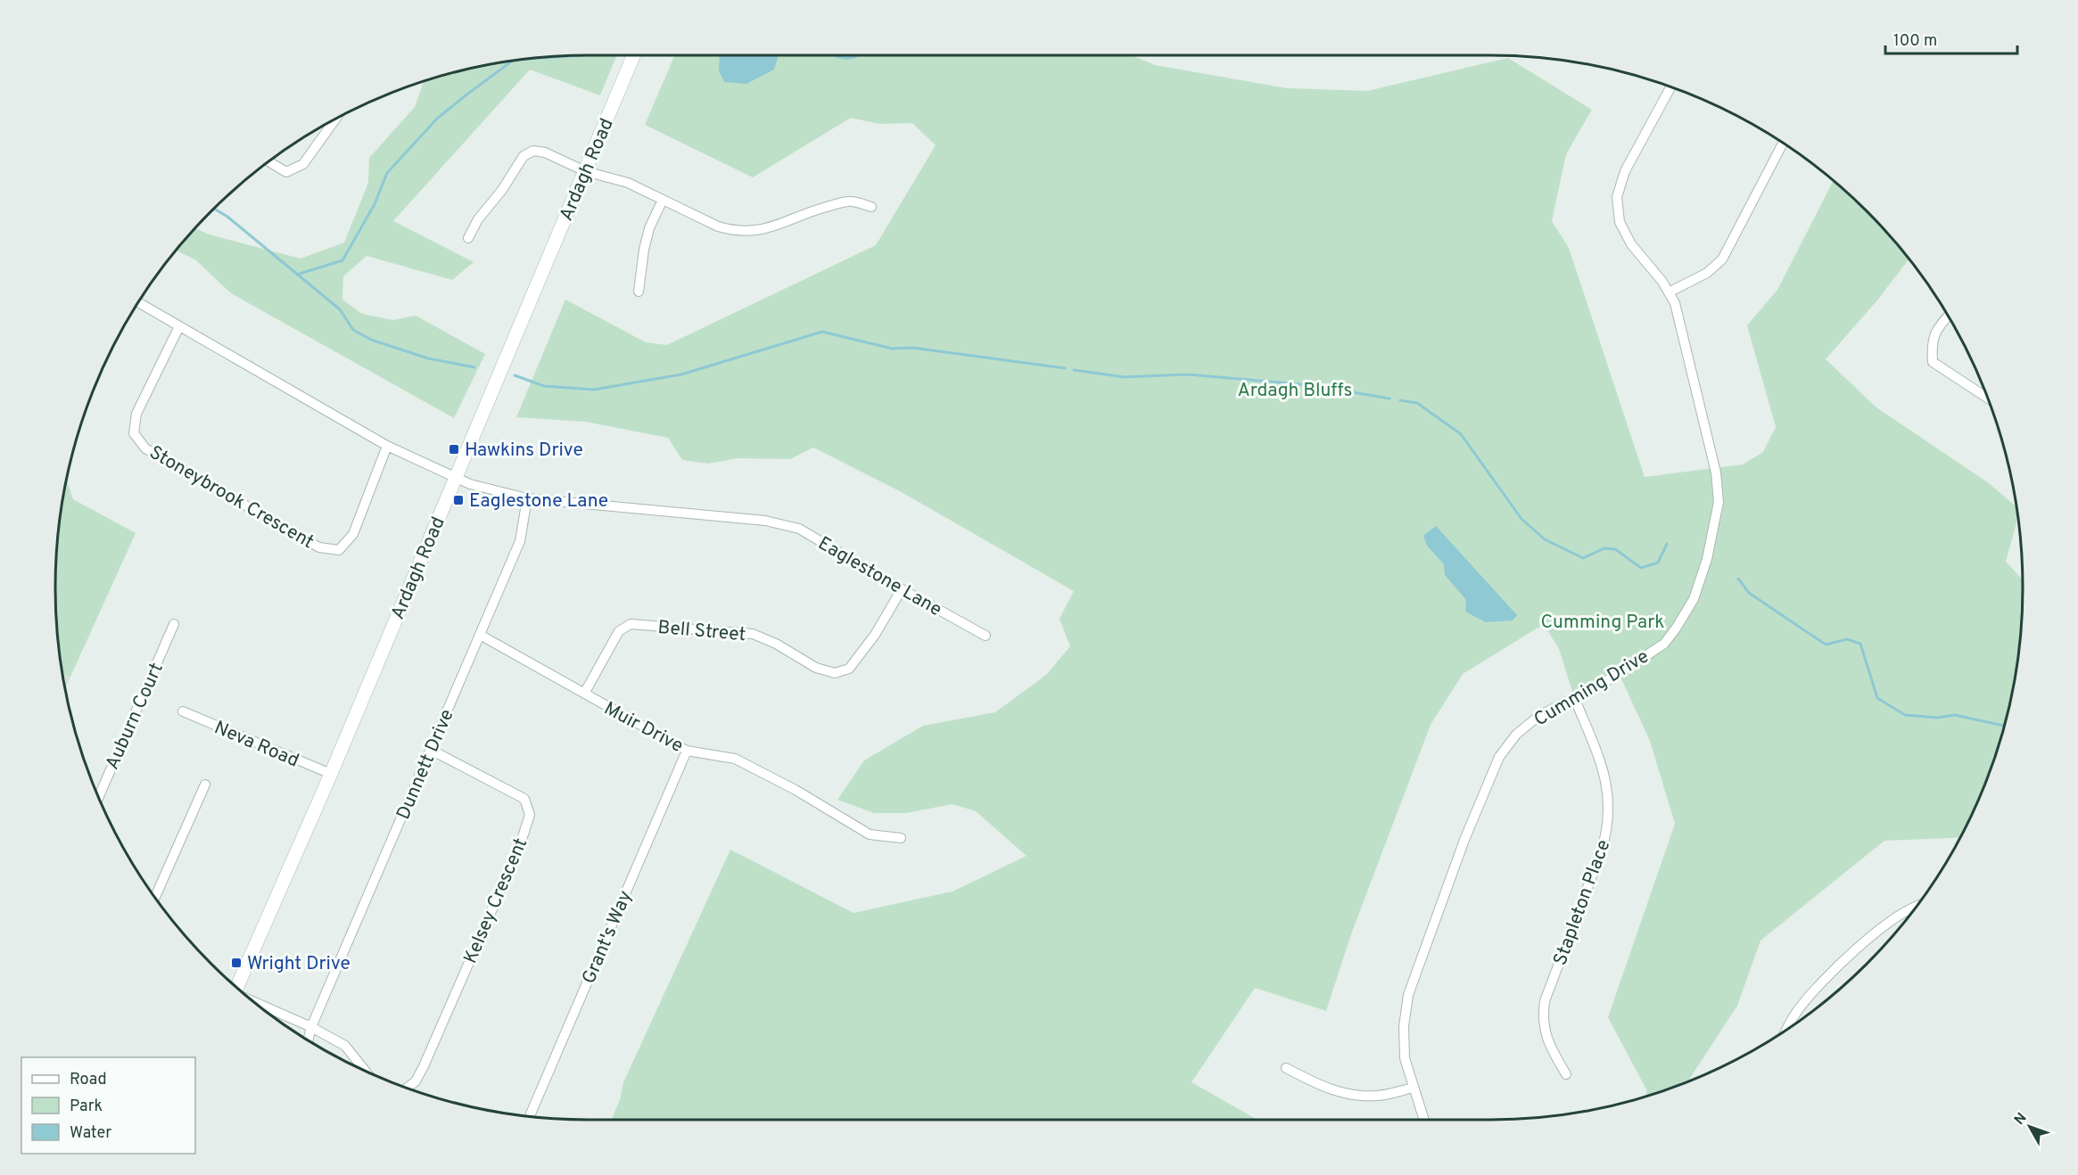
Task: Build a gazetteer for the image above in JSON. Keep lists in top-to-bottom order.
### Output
{
  "streets": {
    "street": [
      "Ardagh Road",
      "Stoneybrook Crescent",
      "Eaglestone Lane",
      "Bell Street",
      "Cumming Drive",
      "Auburn Court",
      "Muir Drive",
      "Neva Road",
      "Dunnett Drive",
      "Kelsey Crescent",
      "Stapleton Place",
      "Grant's Way"
    ]
  },
  "crossings": [
    ["Ardagh Road", "Eaglestone Lane"],
    ["Ardagh Road", "Neva Road"],
    ["Eaglestone Lane", "Bell Street"],
    ["Eaglestone Lane", "Dunnett Drive"],
    ["Bell Street", "Muir Drive"],
    ["Cumming Drive", "Stapleton Place"],
    ["Muir Drive", "Dunnett Drive"],
    ["Muir Drive", "Grant's Way"],
    ["Dunnett Drive", "Kelsey Crescent"]
  ],
  "parks": ["Ardagh Bluffs", "Cumming Park"],
  "places": {
    "transit": ["Hawkins Drive", "Eaglestone Lane", "Wright Drive"]
  },
  "legend": ["Road", "Park", "Water"],
  "scale_bar": "100 m",
  "north": "top left"
}
